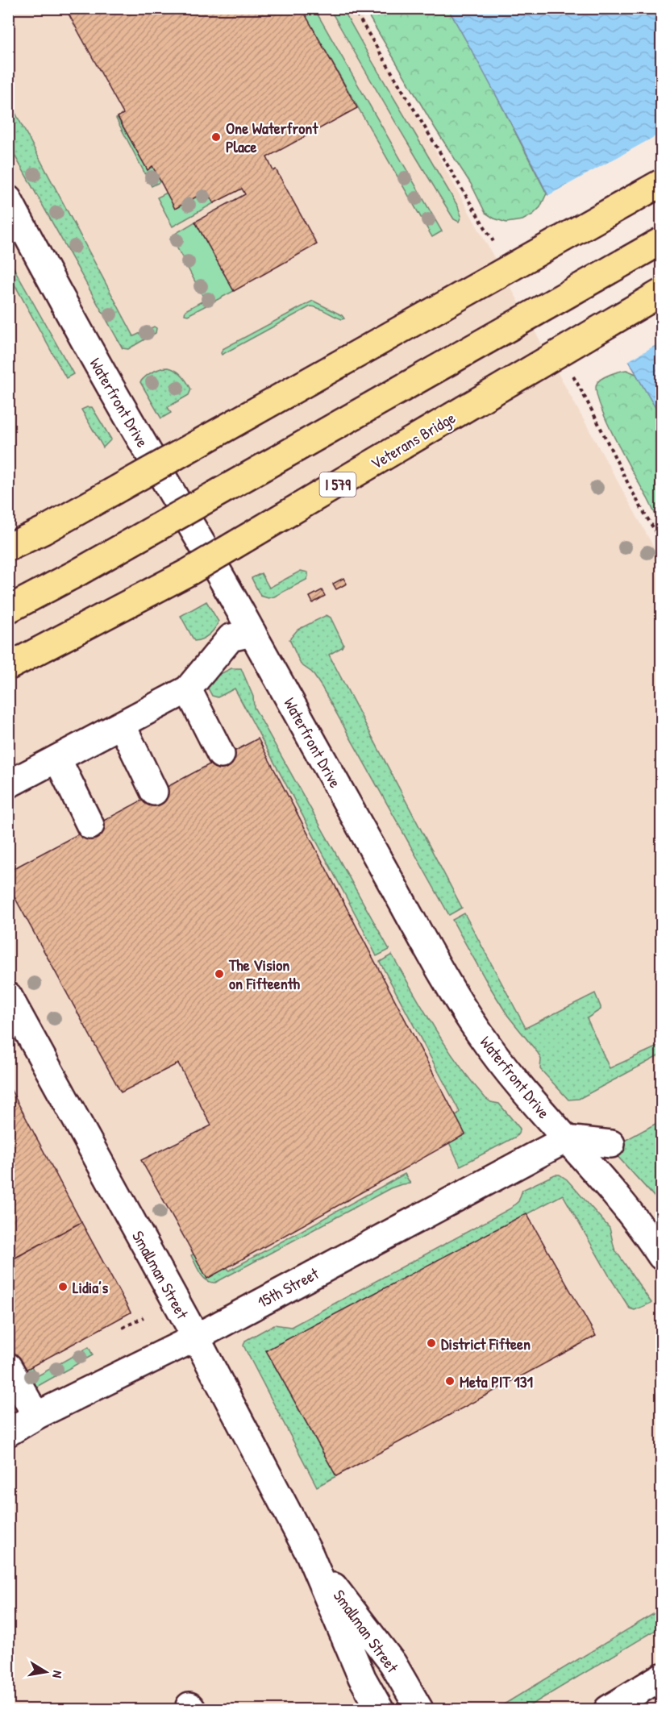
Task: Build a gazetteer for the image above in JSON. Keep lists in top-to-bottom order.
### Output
{
  "streets": {
    "highway": ["Veterans Bridge", "I 579"],
    "street": ["Waterfront Drive", "Smallman Street", "15th Street"]
  },
  "crossings": [
    ["Waterfront Drive", "15th Street"],
    ["Smallman Street", "15th Street"]
  ],
  "places": [
    "One Waterfront Place",
    "The Vision on Fifteenth",
    "Lidia’s",
    "District Fifteen",
    "Meta PIT 131"
  ],
  "north": "right"
}
